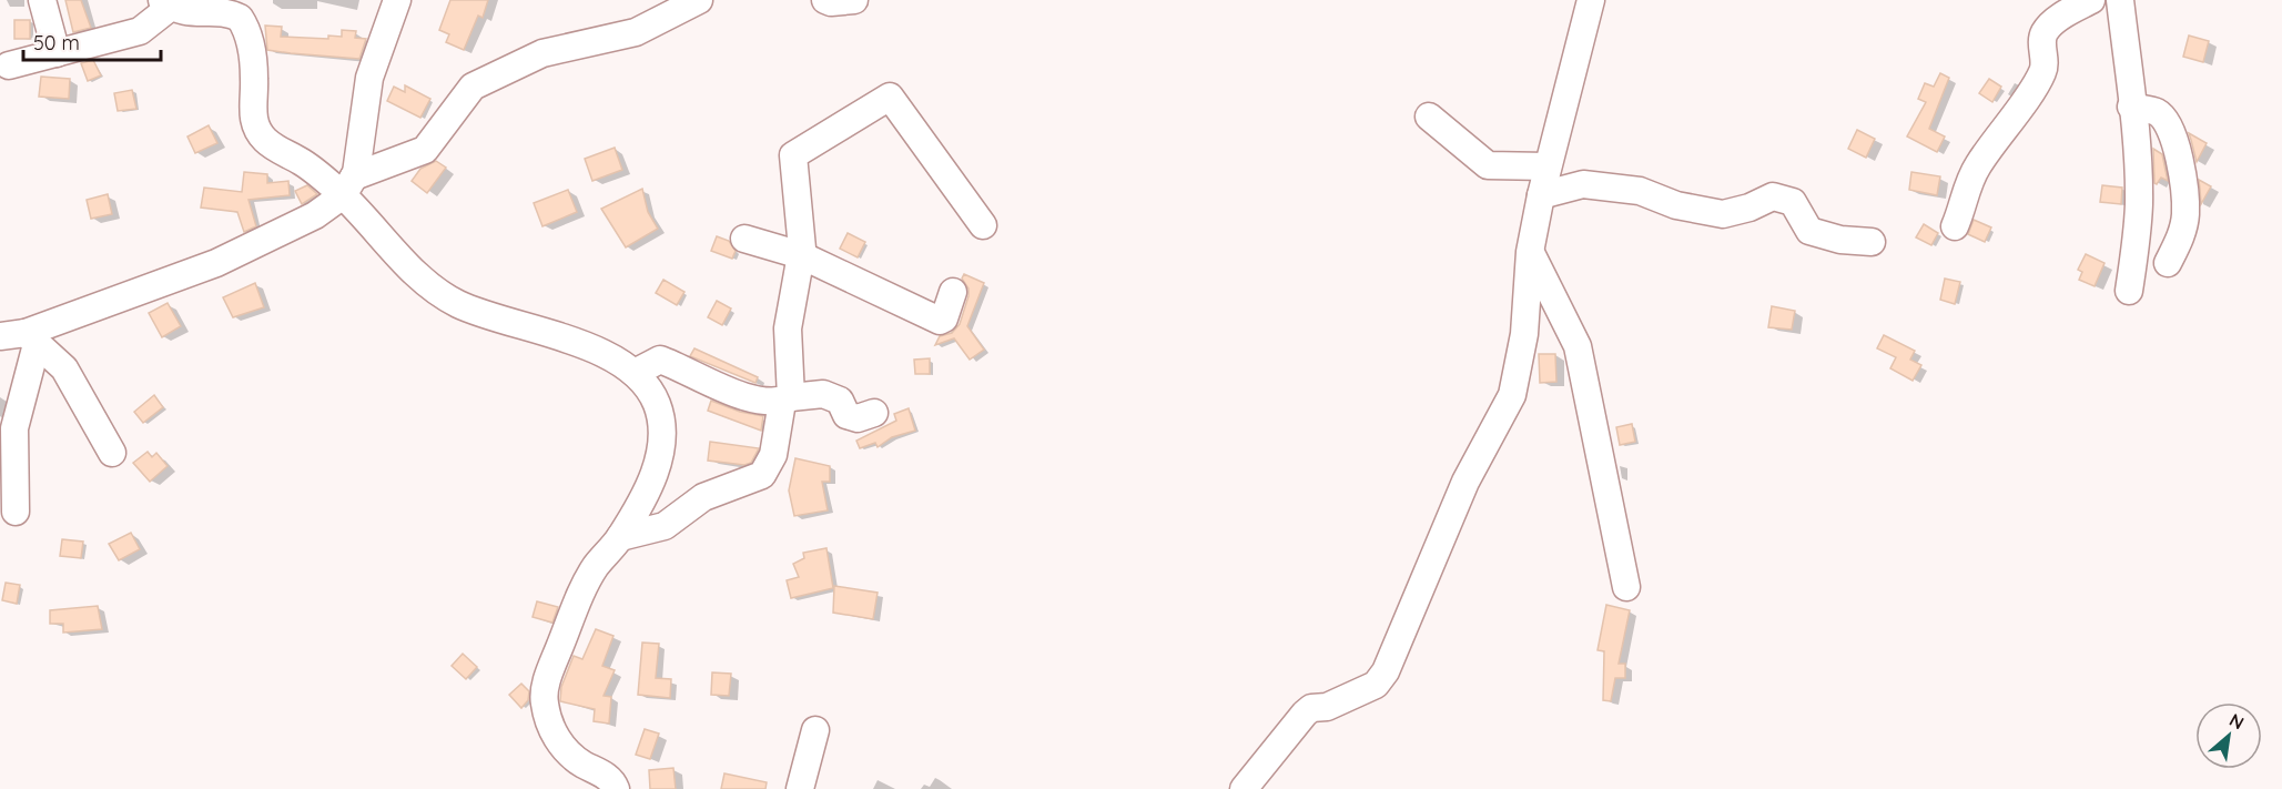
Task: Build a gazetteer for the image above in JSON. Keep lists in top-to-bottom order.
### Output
{
  "scale_bar": "50 m",
  "north": "top right"
}
